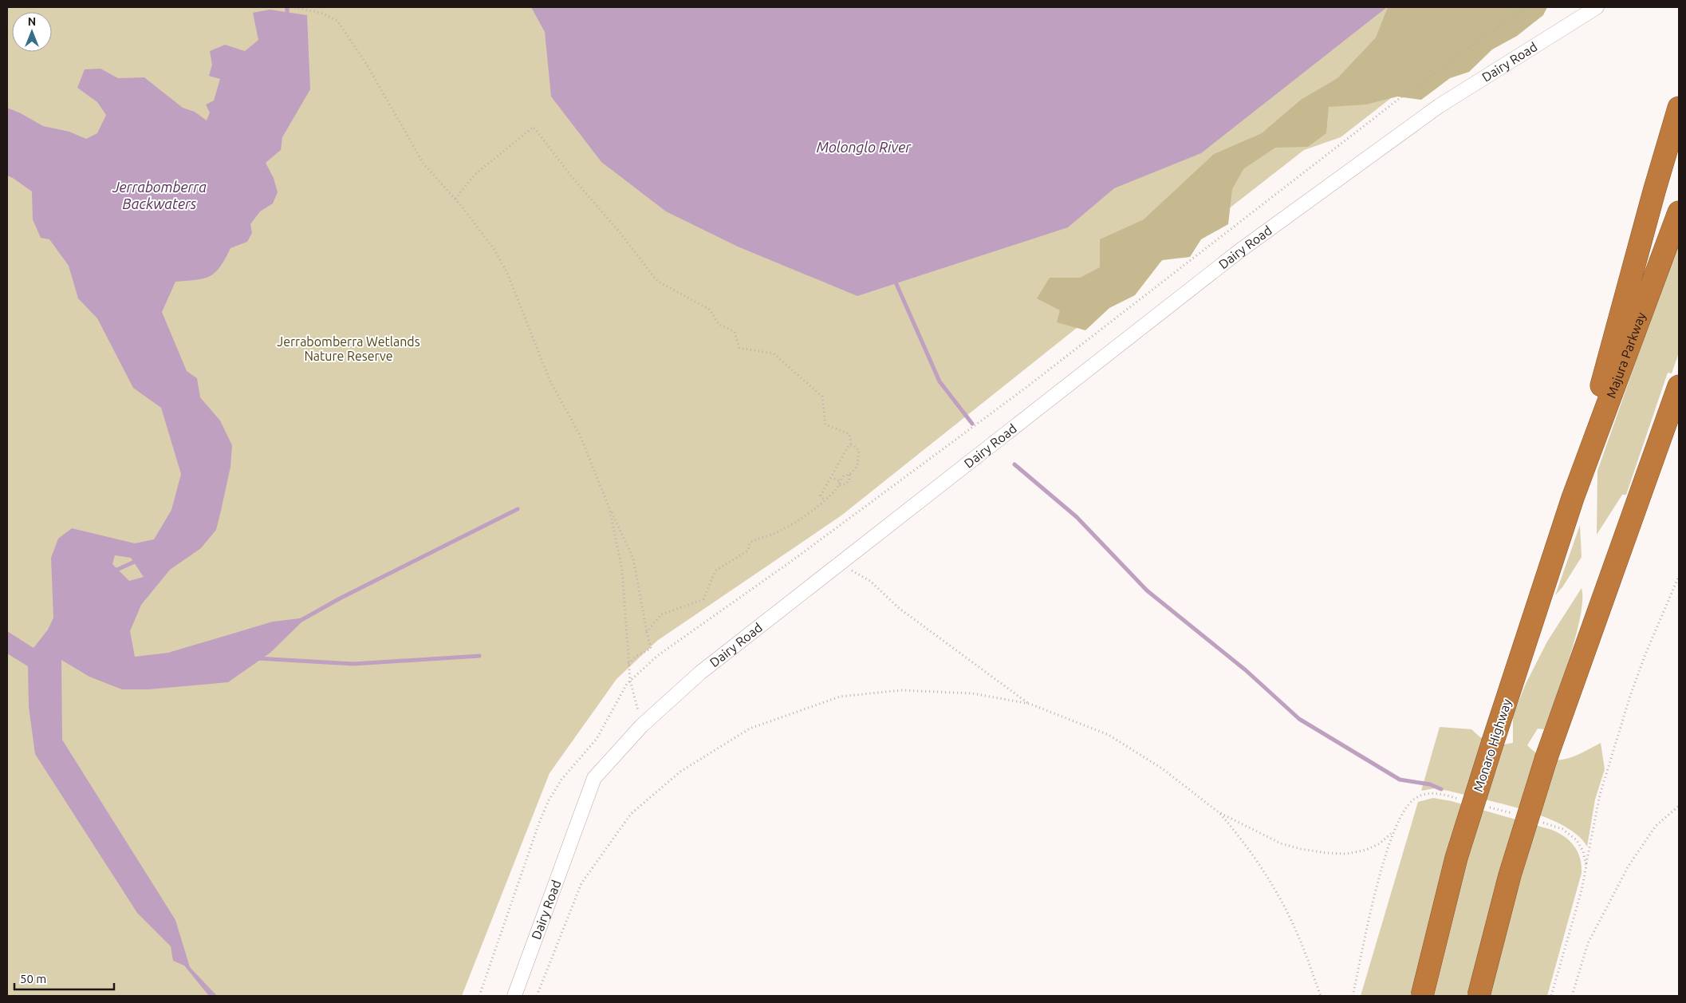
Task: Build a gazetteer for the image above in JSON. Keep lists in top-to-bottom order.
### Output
{
  "streets": {
    "highway": ["Majura Parkway", "Monaro Highway"],
    "street": ["Dairy Road"]
  },
  "crossings": [
    ["Majura Parkway", "Monaro Highway"]
  ],
  "water": ["Molonglo River", "Jerrabomberra Backwaters"],
  "parks": ["Jerrabomberra Wetlands Nature Reserve"],
  "scale_bar": "50 m",
  "north": "top"
}
